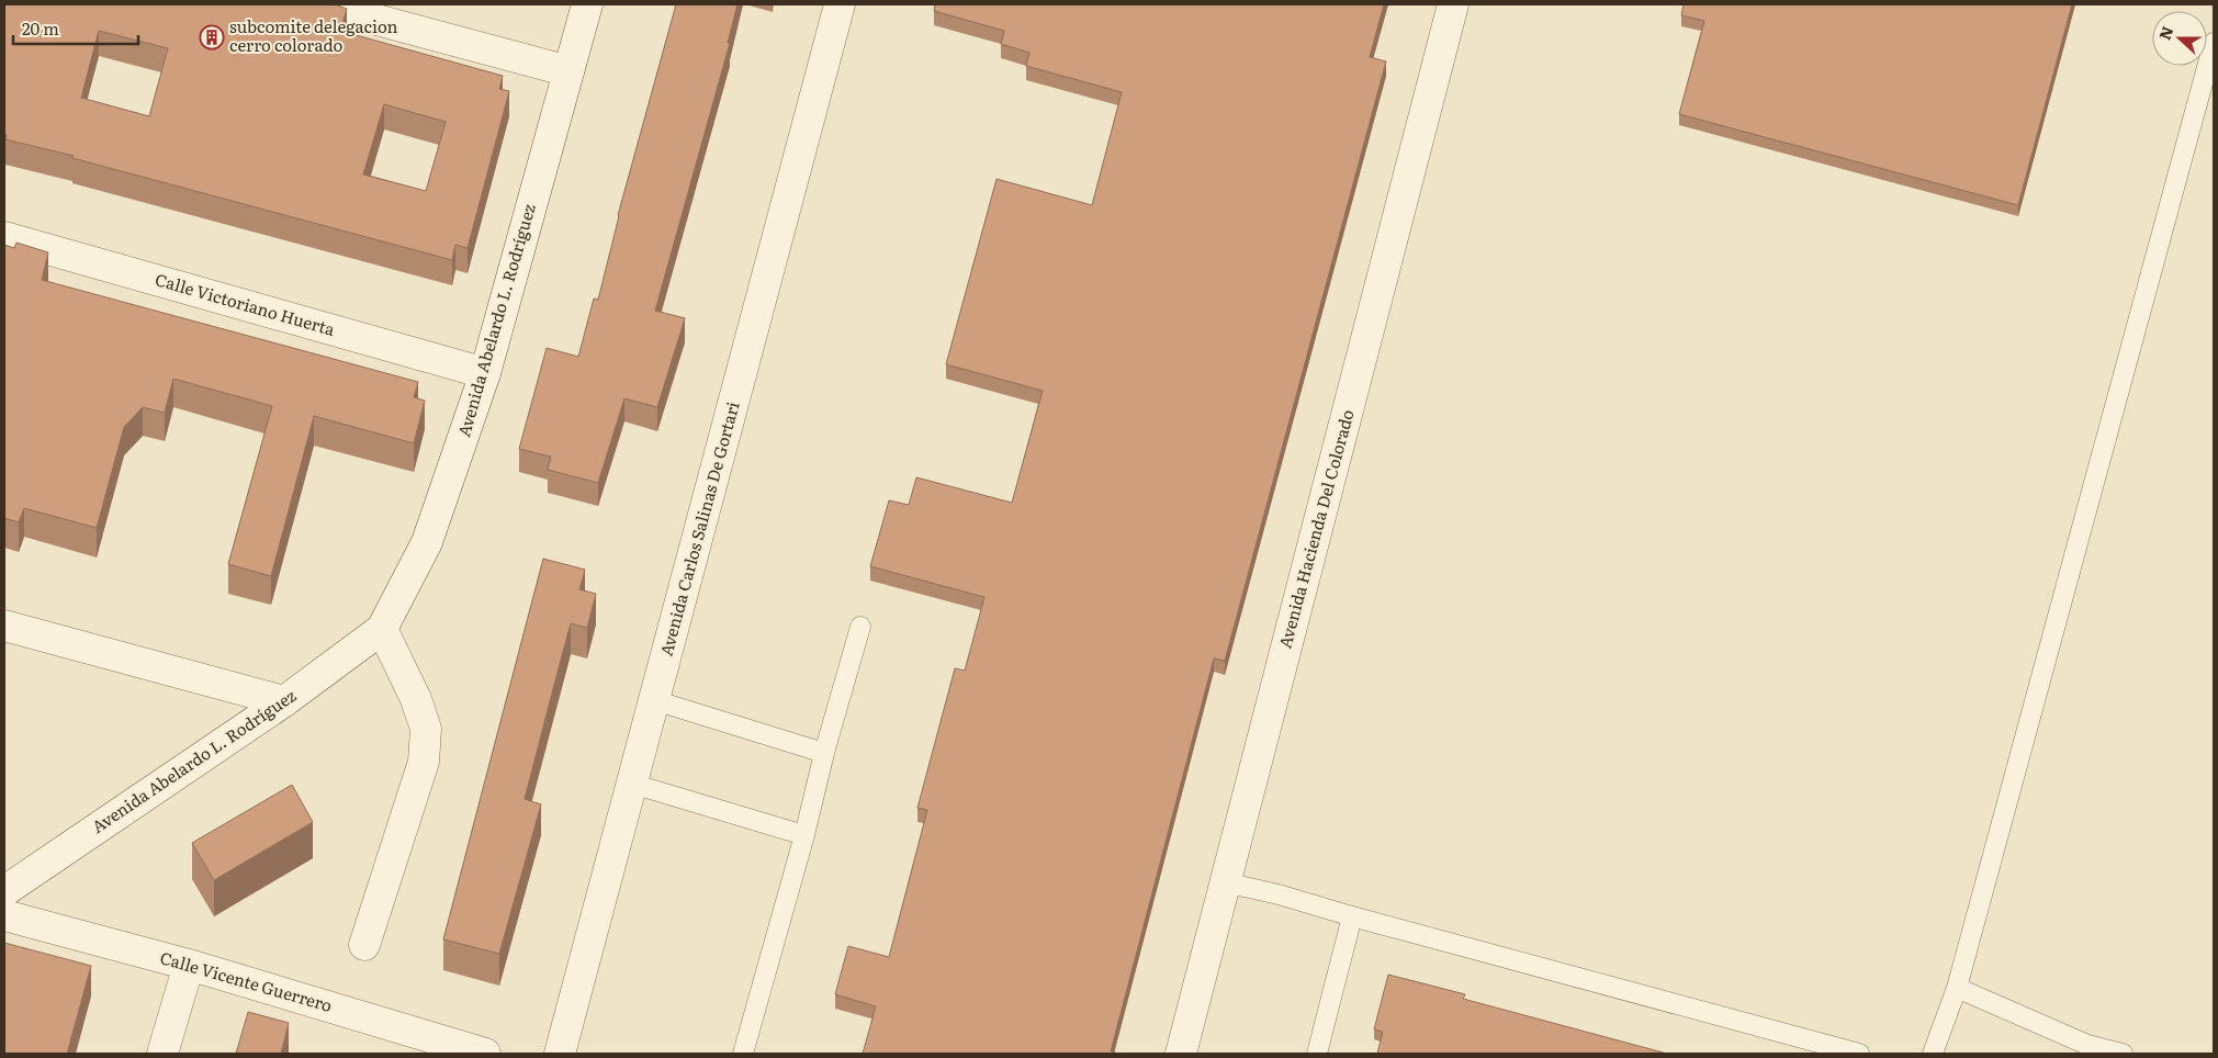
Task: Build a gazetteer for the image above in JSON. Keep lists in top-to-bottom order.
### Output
{
  "streets": {
    "street": [
      "Calle Victoriano Huerta",
      "Avenida Abelardo L. Rodríguez",
      "Avenida Carlos Salinas De Gortari",
      "Avenida Hacienda Del Colorado",
      "Calle Vicente Guerrero"
    ]
  },
  "crossings": [
    ["Calle Victoriano Huerta", "Avenida Abelardo L. Rodríguez"]
  ],
  "places": {
    "building": ["subcomite delegacion cerro colorado"]
  },
  "scale_bar": "20 m",
  "north": "left"
}
